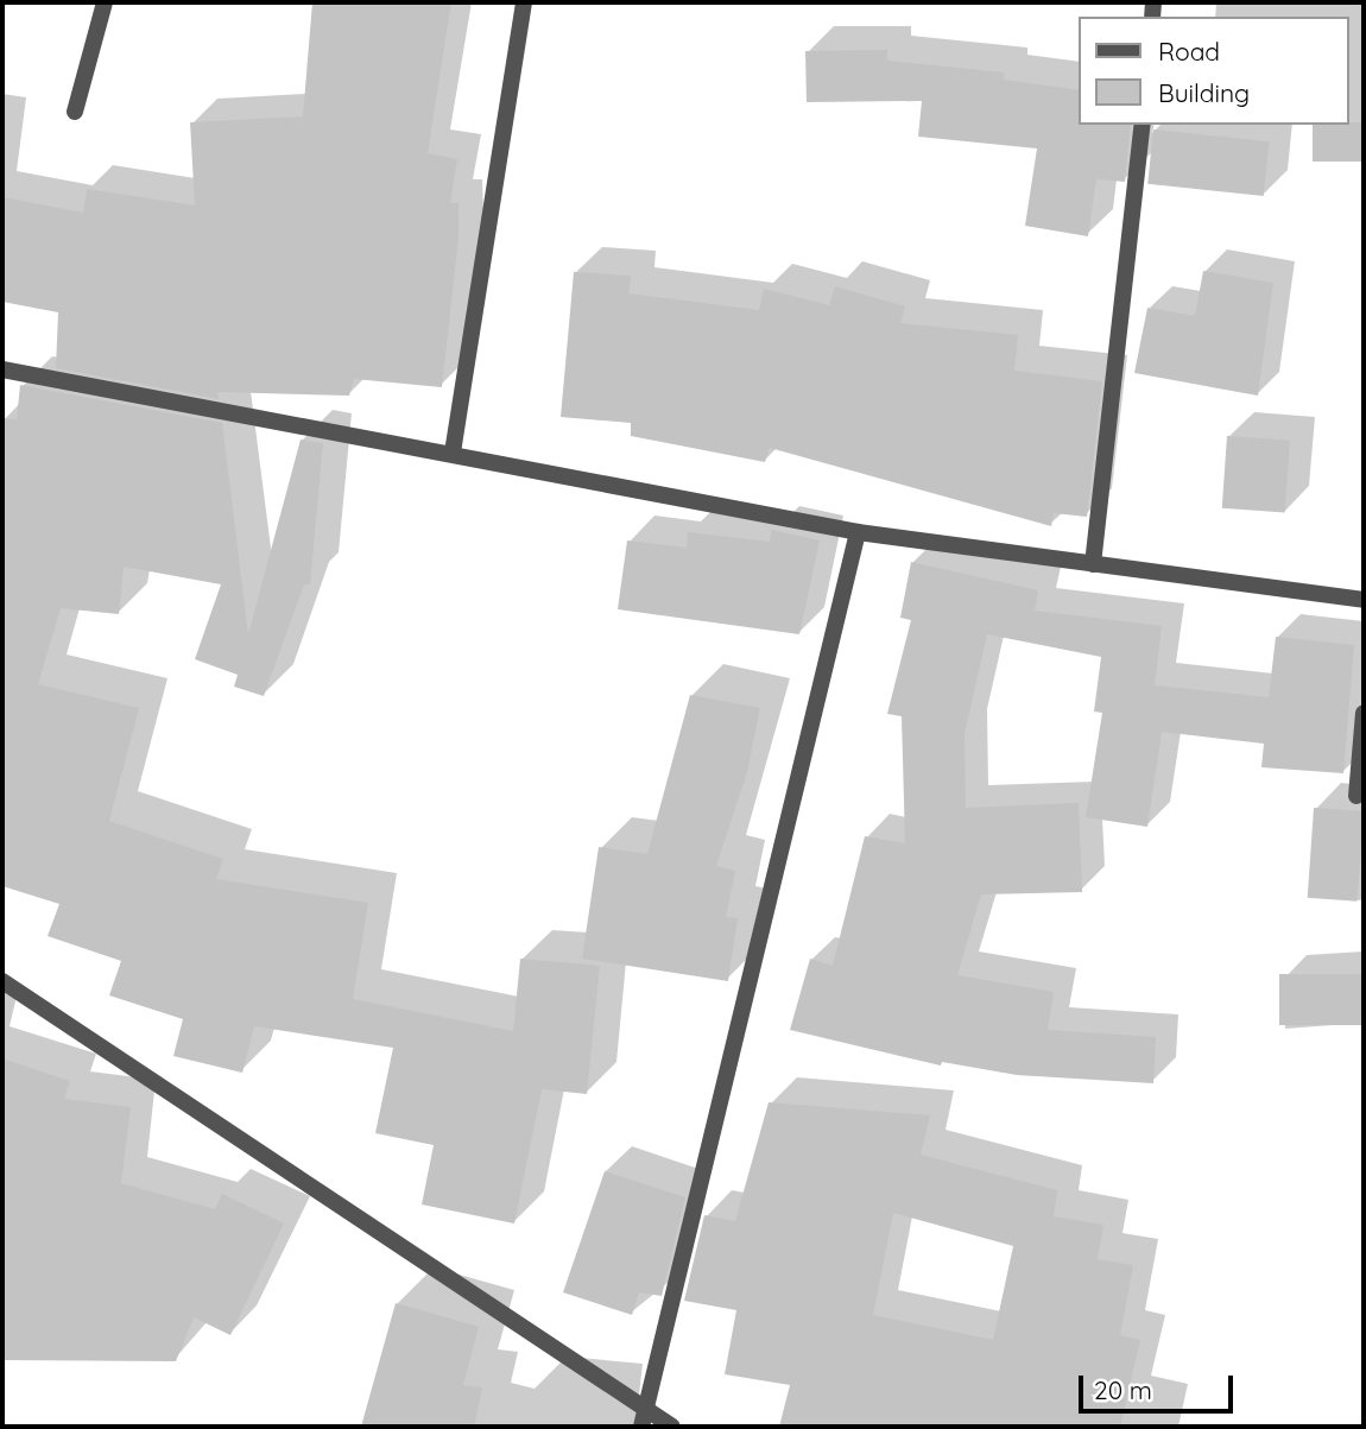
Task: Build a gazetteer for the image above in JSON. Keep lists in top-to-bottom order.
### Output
{
  "legend": ["Road", "Building"],
  "scale_bar": "20 m"
}
